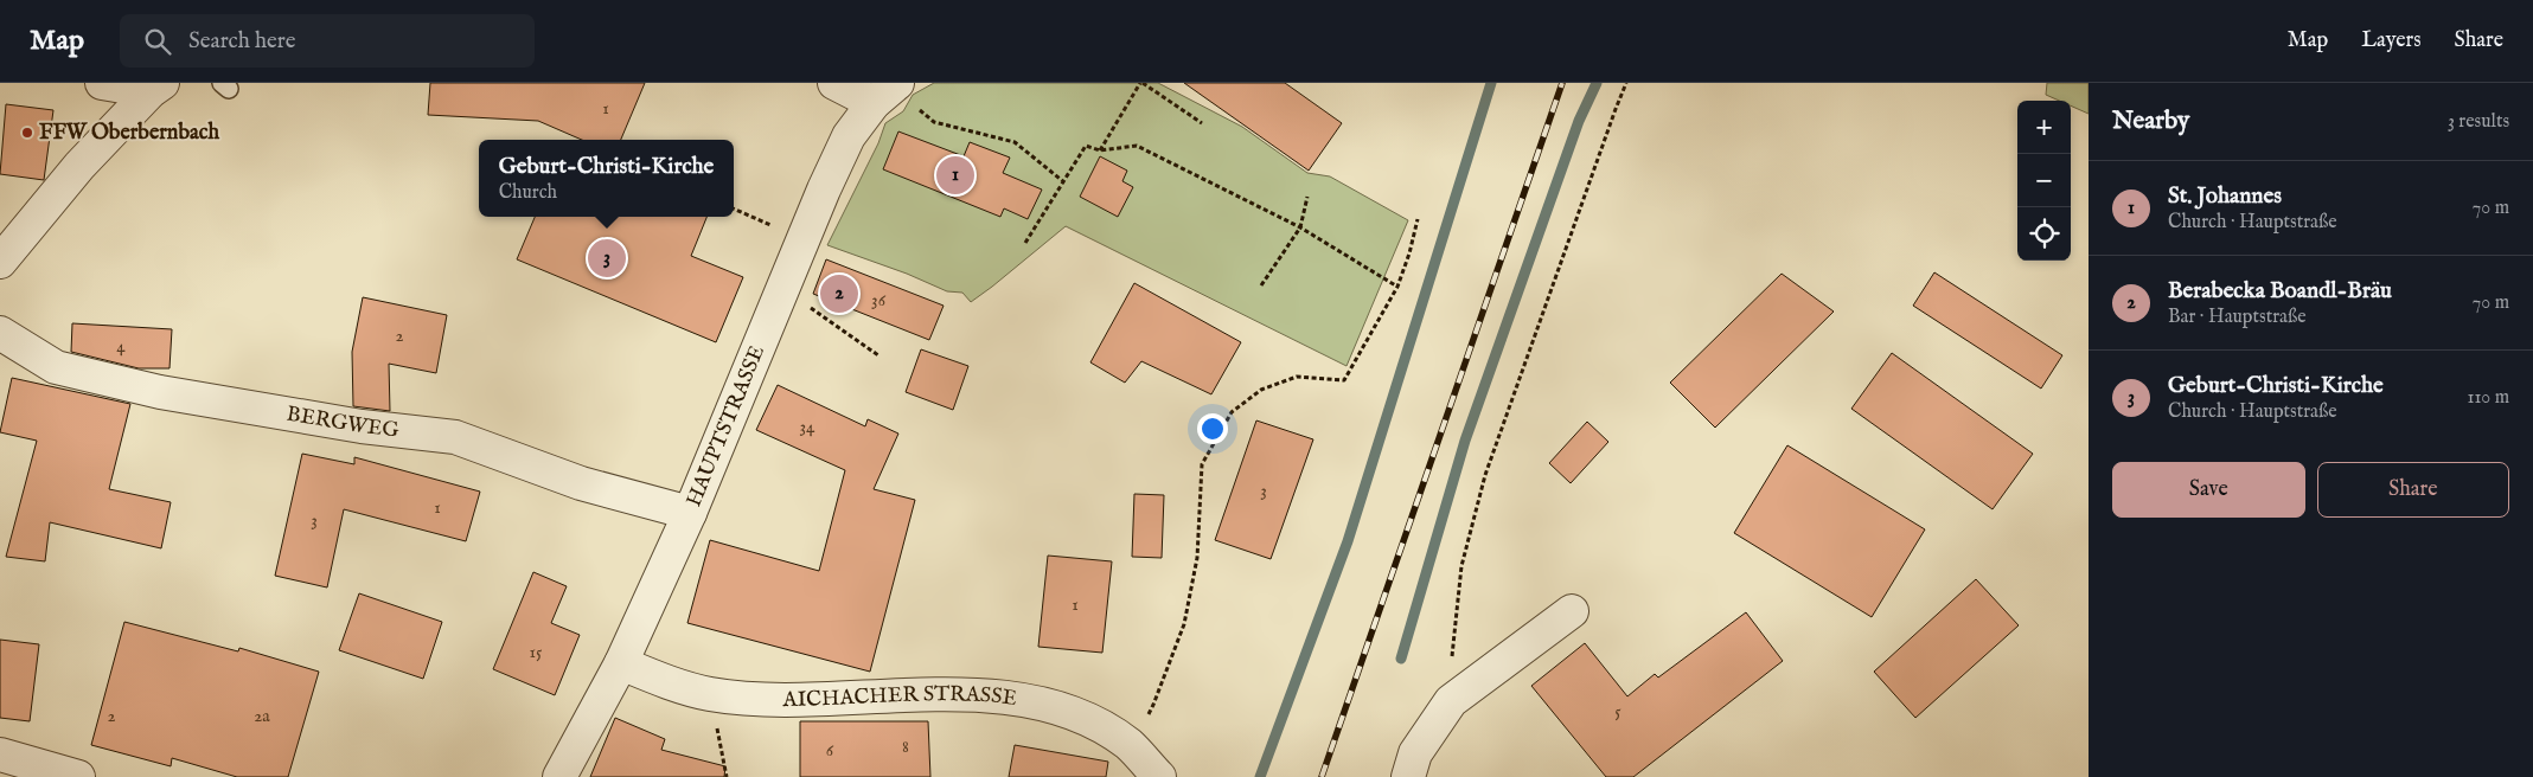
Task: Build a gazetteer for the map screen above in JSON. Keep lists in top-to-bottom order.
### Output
{
  "streets": {
    "street": ["BERGWEG", "HAUPTSTRASSE", "AICHACHER STRASSE"]
  },
  "crossings": [
    ["BERGWEG", "HAUPTSTRASSE"],
    ["HAUPTSTRASSE", "AICHACHER STRASSE"]
  ],
  "places": ["FFW Oberbernbach"],
  "house_numbers": [
    "1",
    "36",
    "2",
    "4",
    "34",
    "3",
    "1",
    "3",
    "1",
    "15",
    "5",
    "2",
    "2a",
    "8",
    "6"
  ],
  "page": {
    "header": "Map",
    "search": "Search here",
    "nav": ["Map", "Layers", "Share"],
    "heading": ["Nearby", "3 results"],
    "map_buttons": ["+", "−"],
    "popup": ["Geburt-Christi-Kirche", "Church"],
    "pins": ["1", "3", "2"],
    "list": [
      {
        "mark": "1",
        "name": "St. Johannes",
        "note": "Church · Hauptstraße",
        "value": "70 m"
      },
      {
        "mark": "2",
        "name": "Berabecka Boandl-Bräu",
        "note": "Bar · Hauptstraße",
        "value": "70 m"
      },
      {
        "mark": "3",
        "name": "Geburt-Christi-Kirche",
        "note": "Church · Hauptstraße",
        "value": "110 m"
      }
    ],
    "buttons": ["Save", "Share"]
  }
}
